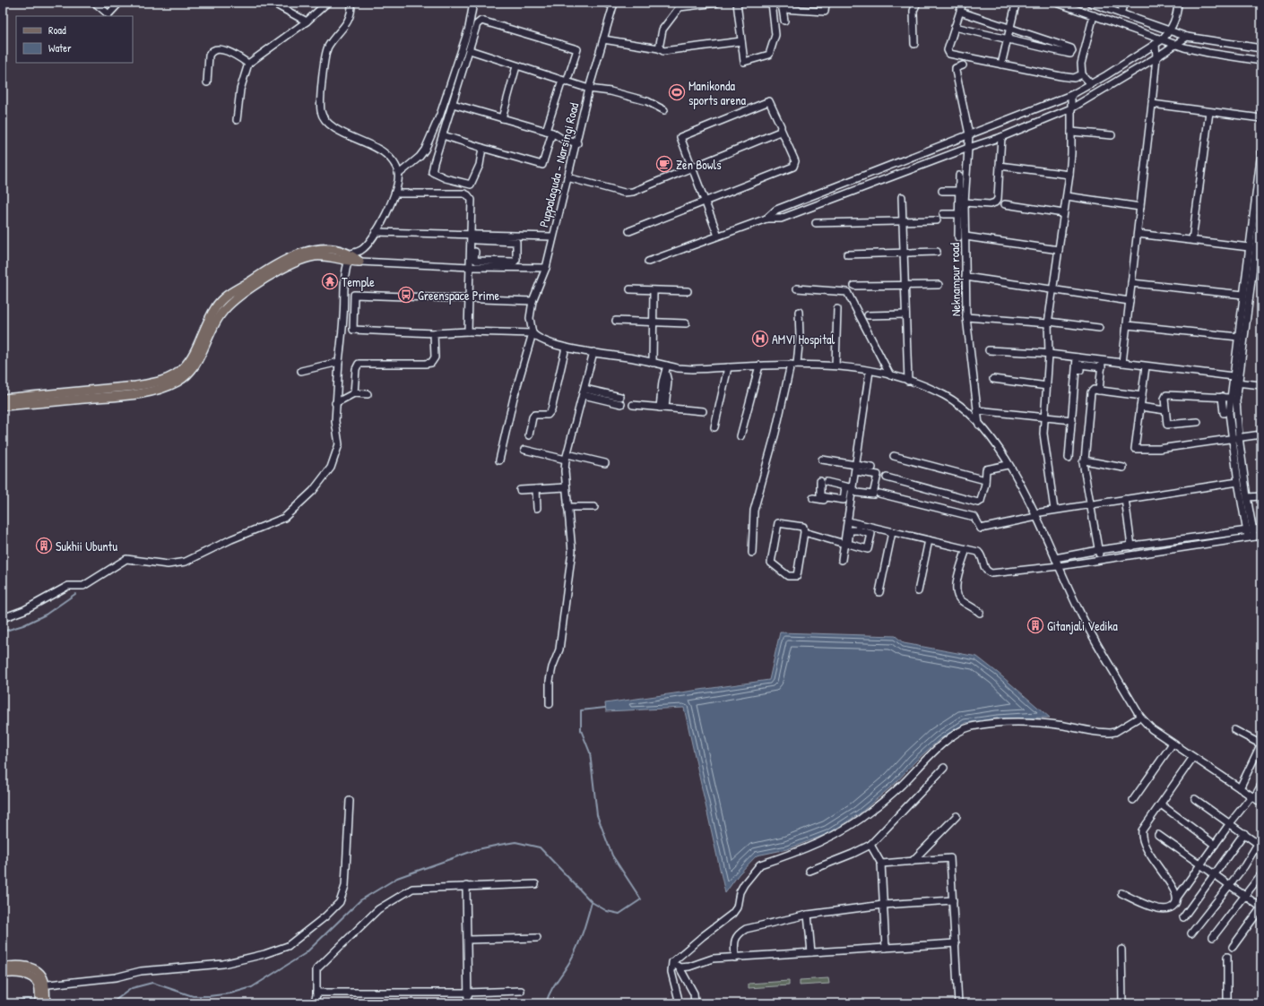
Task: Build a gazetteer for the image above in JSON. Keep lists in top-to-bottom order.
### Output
{
  "streets": {
    "street": ["Puppalaguda - Narsingi Road", "Neknampur road"]
  },
  "places": {
    "sports": ["Manikonda sports arena"],
    "cafe": ["Zen Bowls"],
    "temple": ["Temple"],
    "bus stop": ["Greenspace Prime"],
    "hospital": ["AMVI Hospital"],
    "building": ["Sukhii Ubuntu", "Gitanjali Vedika"]
  },
  "legend": ["Road", "Water"]
}
